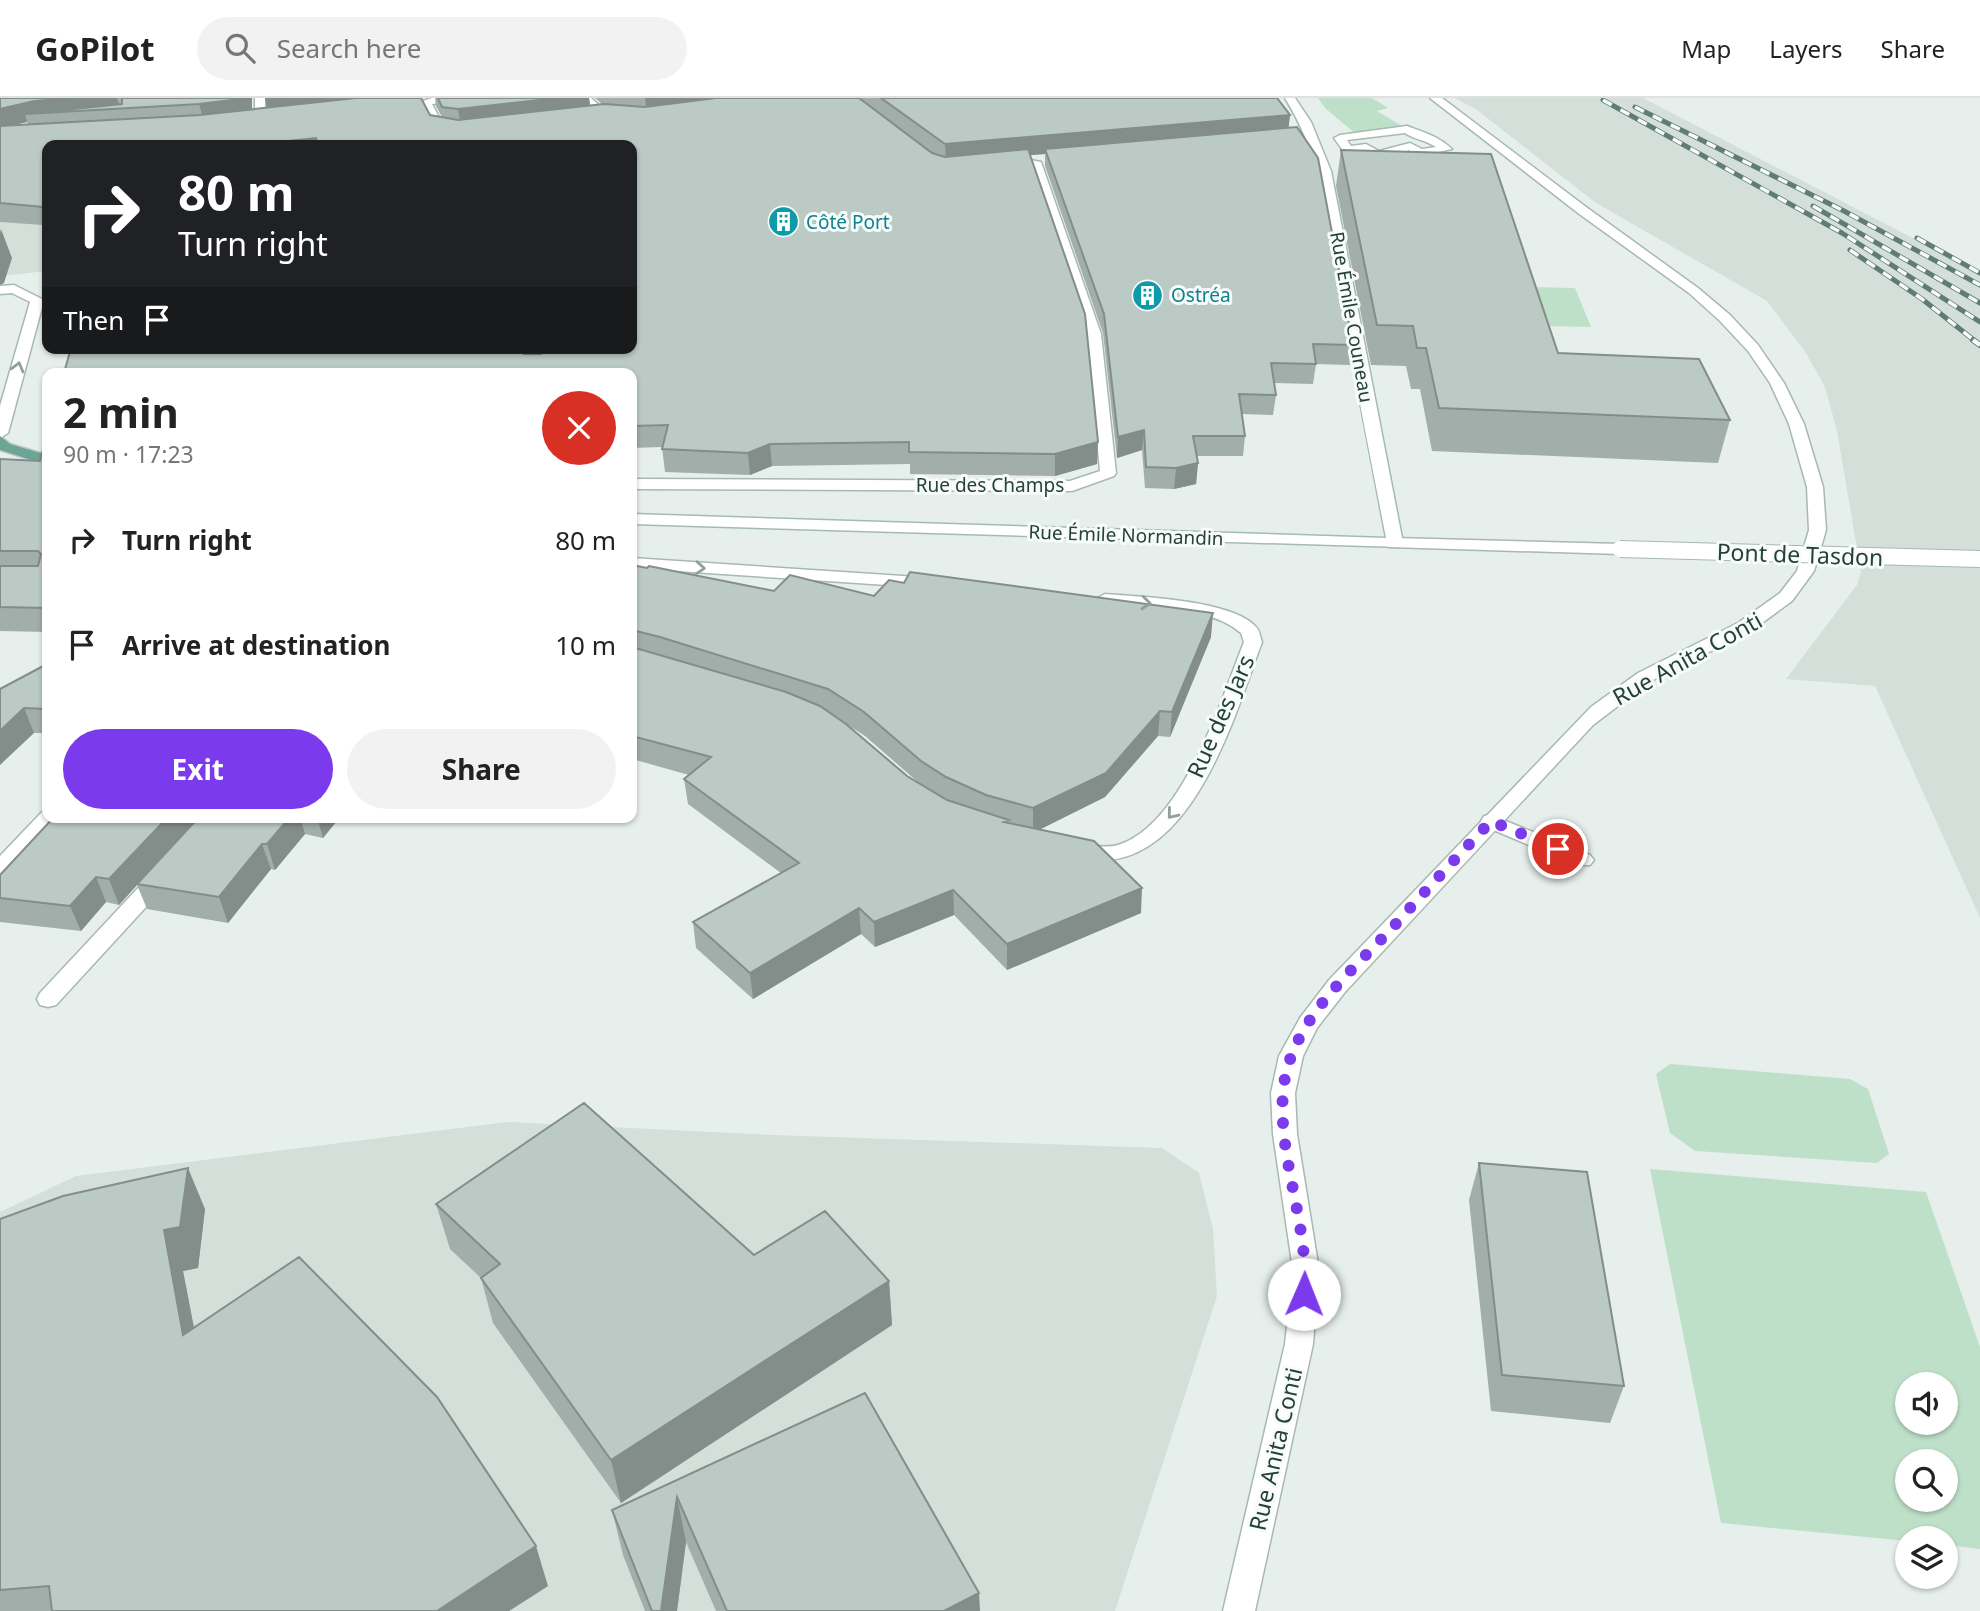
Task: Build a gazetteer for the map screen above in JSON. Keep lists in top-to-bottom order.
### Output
{
  "streets": {
    "street": [
      "Rue Émile Couneau",
      "Rue des Champs",
      "Rue Émile Normandin",
      "Pont de Tasdon",
      "Rue Anita Conti",
      "Rue des Jars"
    ]
  },
  "crossings": [
    ["Rue Émile Couneau", "Rue Émile Normandin"],
    ["Rue Émile Normandin", "Pont de Tasdon"]
  ],
  "places": {
    "building": ["Côté Port", "Ostréa"]
  },
  "page": {
    "header": "GoPilot",
    "search": "Search here",
    "nav": ["Map", "Layers", "Share"],
    "turn": ["80 m", "Turn right"],
    "then": "Then",
    "heading": ["2 min", "90 m · 17:23"],
    "list": [
      {
        "name": "Turn right",
        "value": "80 m"
      },
      {
        "name": "Arrive at destination",
        "value": "10 m"
      }
    ],
    "buttons": ["Exit", "Share"]
  }
}
